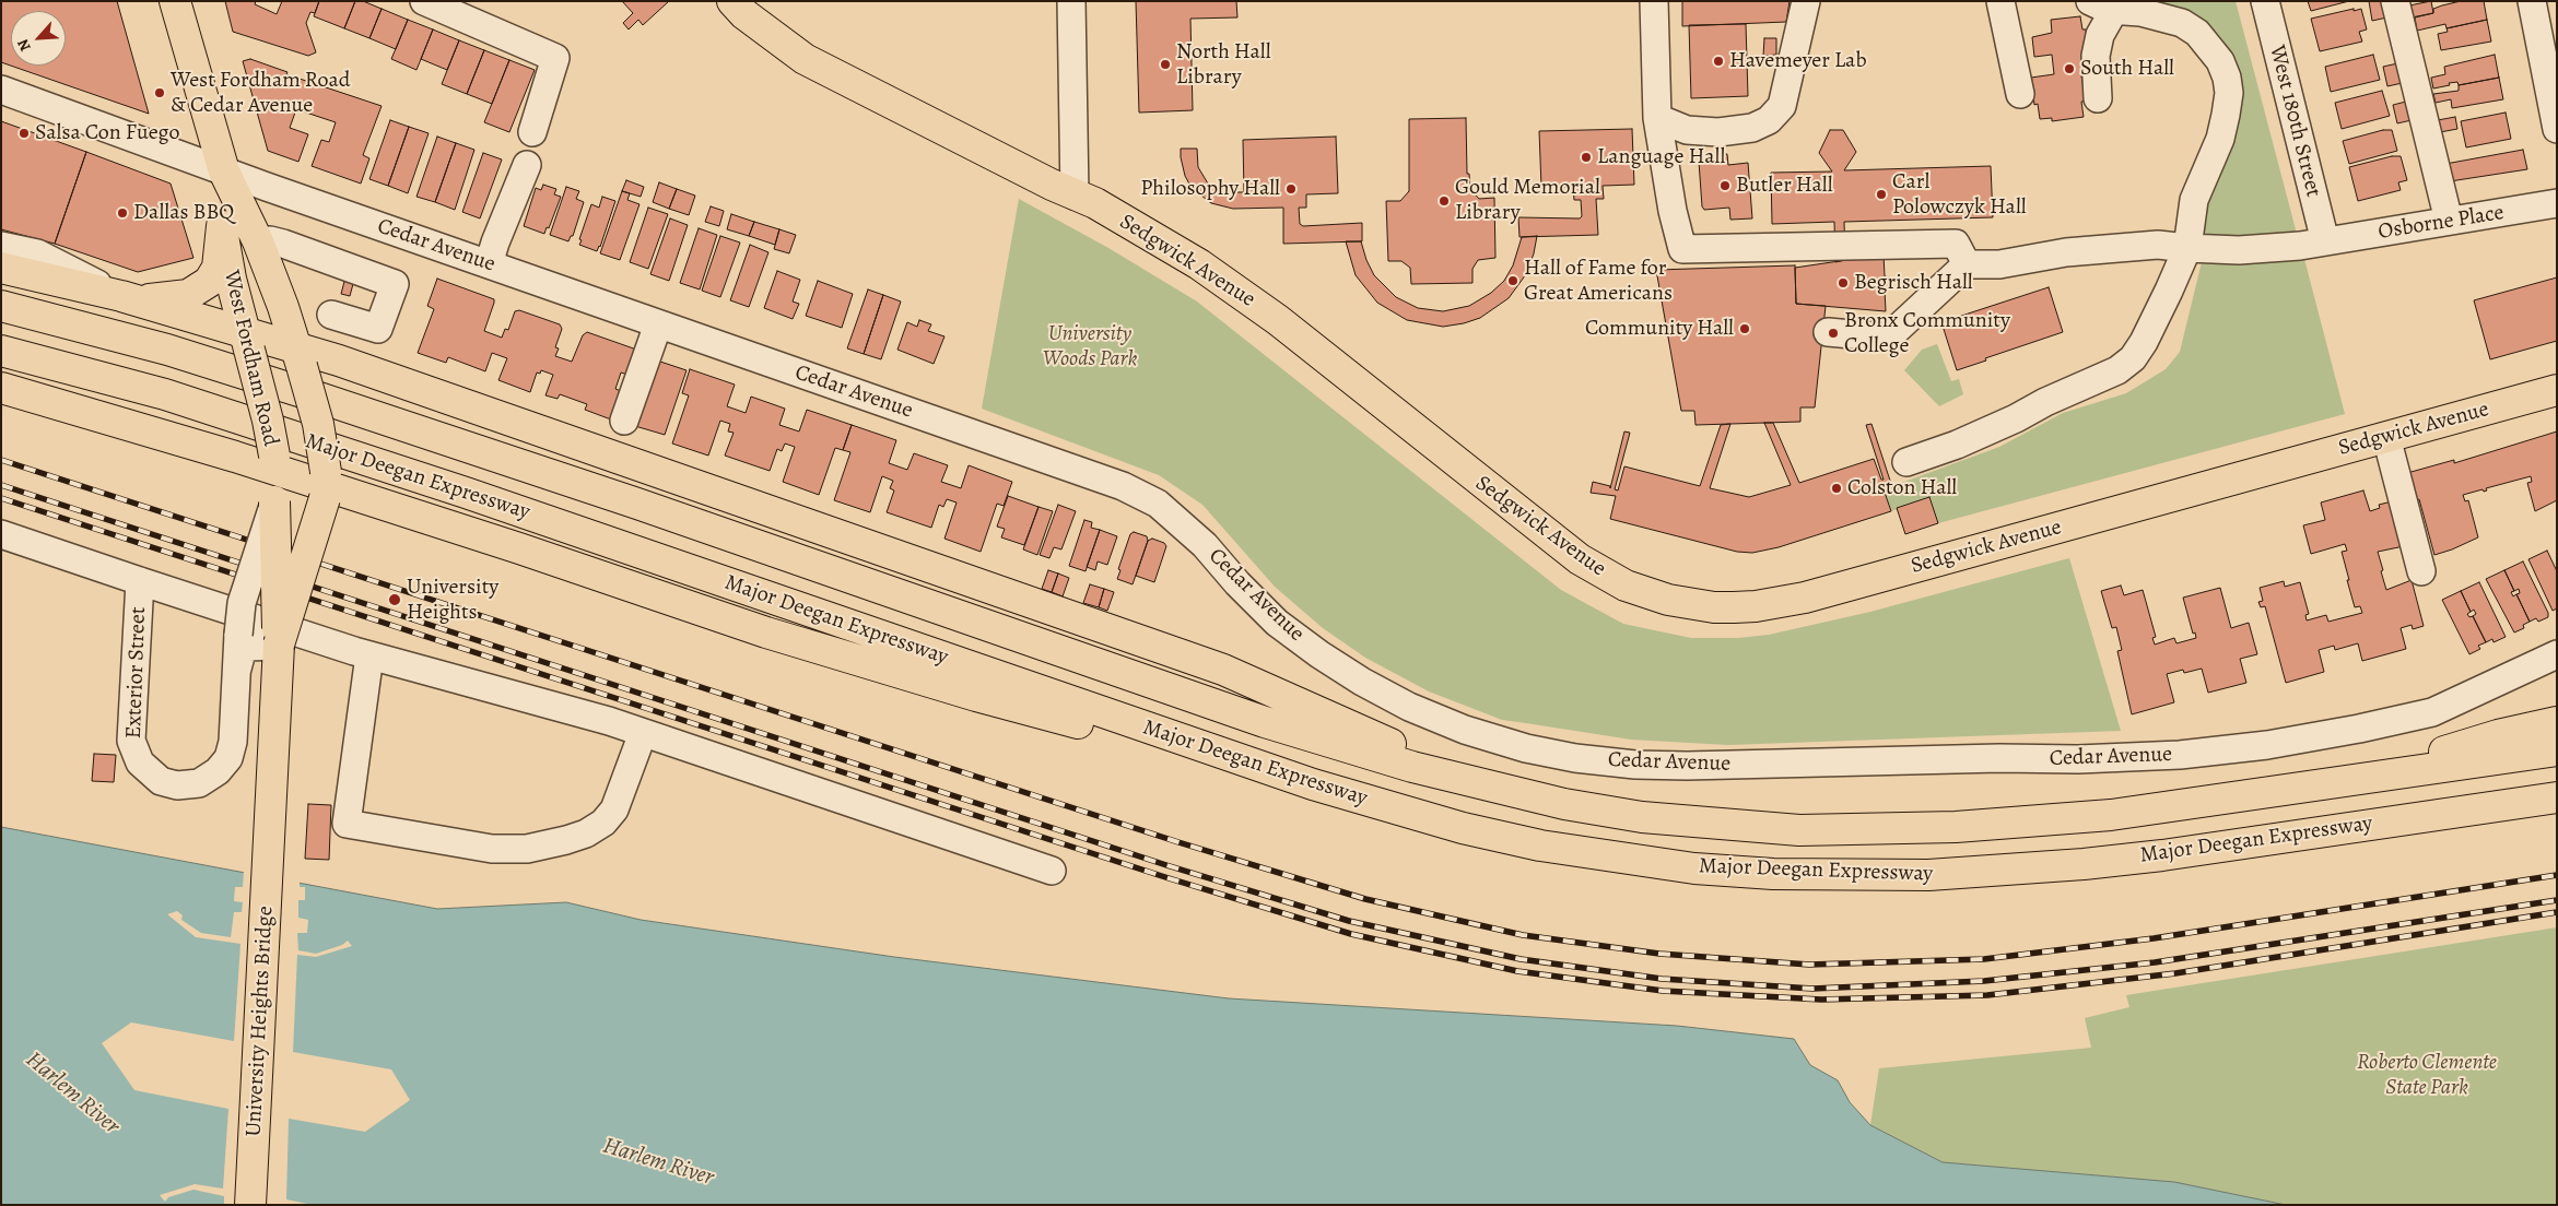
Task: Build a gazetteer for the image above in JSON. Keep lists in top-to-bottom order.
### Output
{
  "streets": {
    "main road": [
      "Sedgwick Avenue",
      "West Fordham Road",
      "Major Deegan Expressway",
      "University Heights Bridge"
    ],
    "street": [
      "West 180th Street",
      "Osborne Place",
      "Cedar Avenue",
      "Exterior Street"
    ]
  },
  "crossings": [
    ["West 180th Street", "Osborne Place"],
    ["Cedar Avenue", "West Fordham Road"],
    ["West Fordham Road", "Exterior Street"],
    ["West Fordham Road", "University Heights Bridge"]
  ],
  "water": ["Harlem River"],
  "parks": ["University Woods Park", "Roberto Clemente State Park"],
  "places": [
    "Havemeyer Lab",
    "North Hall Library",
    "South Hall",
    "West Fordham Road & Cedar Avenue",
    "Salsa Con Fuego",
    "Language Hall",
    "Butler Hall",
    "Philosophy Hall",
    "Carl Polowczyk Hall",
    "Gould Memorial Library",
    "Dallas BBQ",
    "Hall of Fame for Great Americans",
    "Begrisch Hall",
    "Community Hall",
    "Bronx Community College",
    "Colston Hall",
    "University Heights"
  ],
  "north": "bottom left"
}
